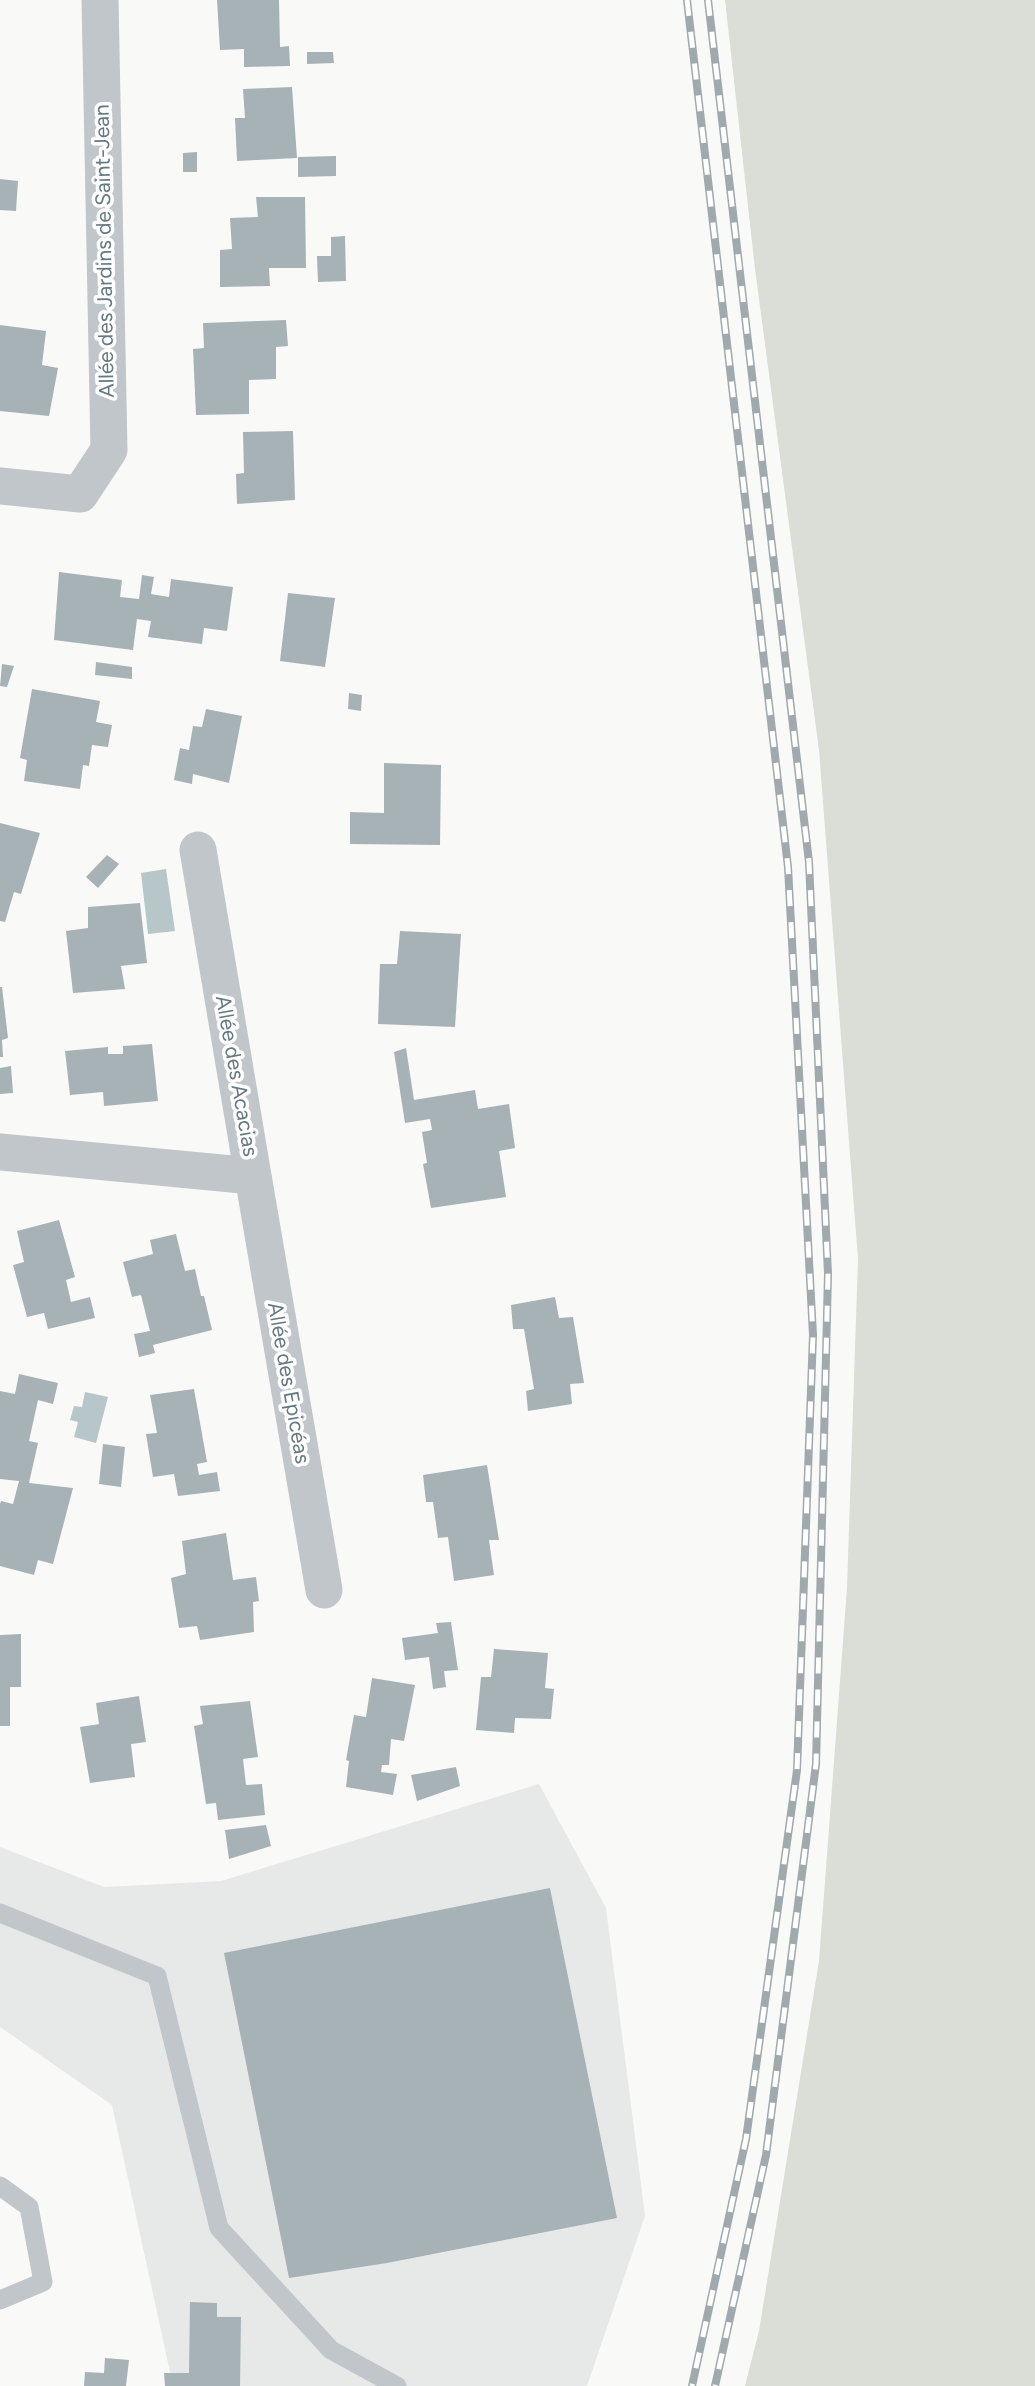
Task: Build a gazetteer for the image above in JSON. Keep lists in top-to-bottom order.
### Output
{
  "streets": {
    "street": ["Allée des Jardins de Saint-Jean", "Allée des Acacias", "Allée des Epicéas"]
  },
  "crossings": [
    ["Allée des Acacias", "Allée des Epicéas"]
  ]
}
